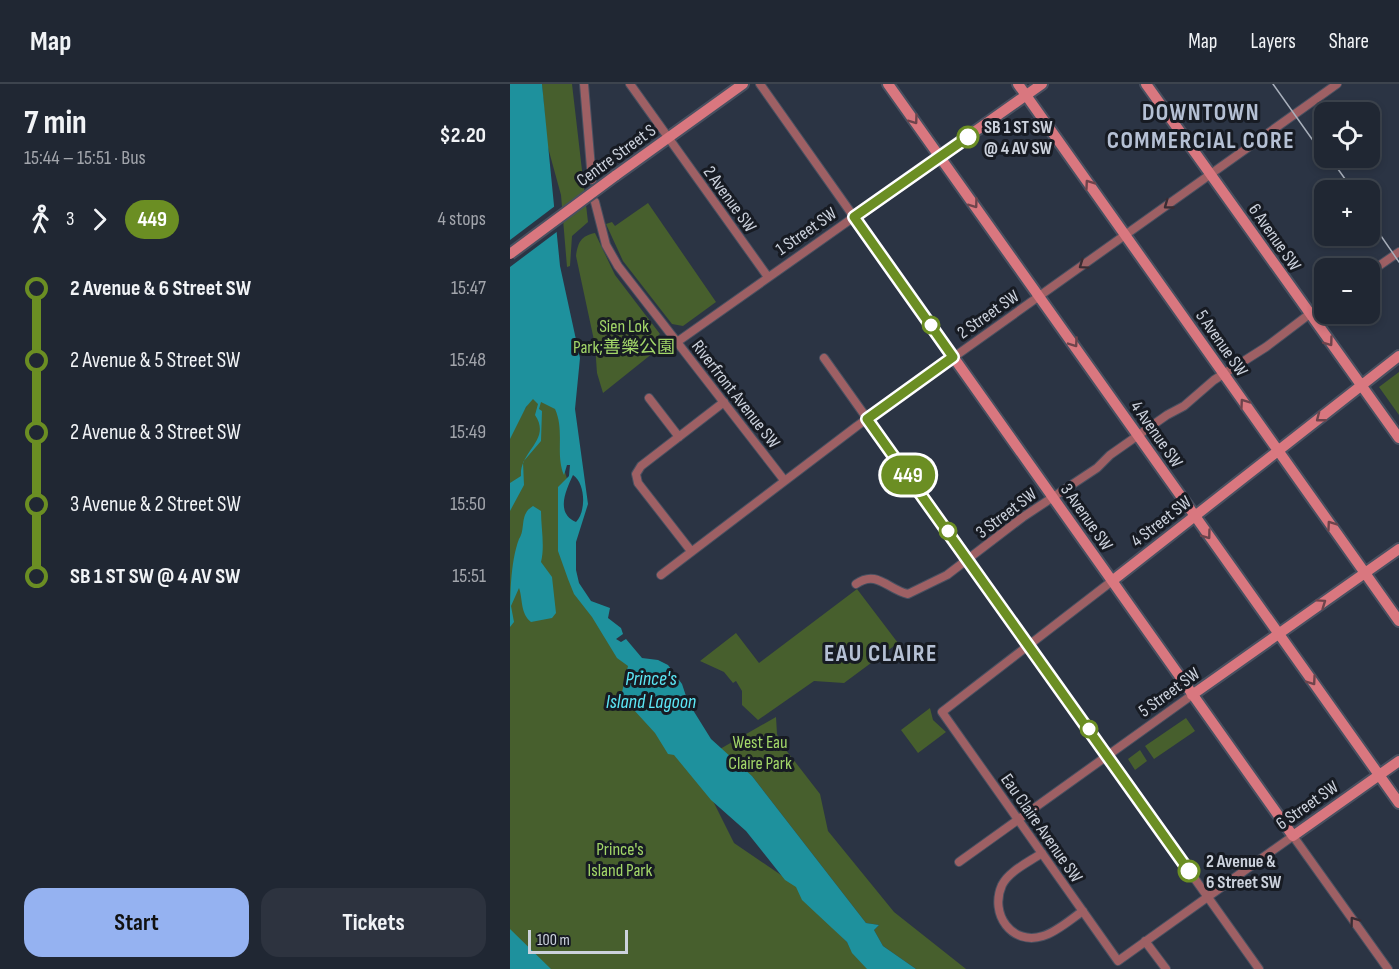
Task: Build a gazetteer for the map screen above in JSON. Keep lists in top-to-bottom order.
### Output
{
  "streets": {
    "main road": [
      "Centre Street S",
      "1 Street SW",
      "6 Avenue SW",
      "5 Avenue SW",
      "4 Avenue SW",
      "3 Avenue SW",
      "4 Street SW",
      "5 Street SW",
      "6 Street SW"
    ],
    "street": [
      "2 Avenue SW",
      "2 Street SW",
      "Riverfront Avenue SW",
      "3 Street SW",
      "Eau Claire Avenue SW"
    ]
  },
  "crossings": [
    ["Centre Street S", "2 Avenue SW"],
    ["2 Avenue SW", "1 Street SW"],
    ["1 Street SW", "5 Avenue SW"],
    ["1 Street SW", "Riverfront Avenue SW"],
    ["1 Street SW", "4 Avenue SW"],
    ["1 Street SW", "3 Avenue SW"],
    ["6 Avenue SW", "2 Street SW"],
    ["6 Avenue SW", "3 Street SW"],
    ["6 Avenue SW", "4 Street SW"],
    ["2 Street SW", "5 Avenue SW"],
    ["2 Street SW", "Riverfront Avenue SW"],
    ["2 Street SW", "4 Avenue SW"],
    ["2 Street SW", "3 Avenue SW"],
    ["5 Avenue SW", "3 Street SW"],
    ["5 Avenue SW", "4 Street SW"],
    ["5 Avenue SW", "5 Street SW"],
    ["4 Avenue SW", "3 Street SW"],
    ["4 Avenue SW", "4 Street SW"],
    ["4 Avenue SW", "5 Street SW"],
    ["4 Avenue SW", "6 Street SW"],
    ["3 Street SW", "3 Avenue SW"],
    ["3 Avenue SW", "4 Street SW"],
    ["3 Avenue SW", "5 Street SW"],
    ["3 Avenue SW", "6 Street SW"],
    ["4 Street SW", "Eau Claire Avenue SW"],
    ["5 Street SW", "Eau Claire Avenue SW"],
    ["6 Street SW", "Eau Claire Avenue SW"]
  ],
  "one_way": ["5 Avenue SW", "4 Avenue SW"],
  "districts": ["DOWNTOWN COMMERCIAL CORE", "EAU CLAIRE"],
  "water": ["Prince's Island Lagoon"],
  "parks": ["Sien Lok Park;善樂公園", "West Eau Claire Park", "Prince's Island Park"],
  "places": ["SB 1 ST SW @ 4 AV SW", "2 Avenue & 6 Street SW"],
  "lines": ["bus line 449"],
  "scale_bar": "100 m",
  "page": {
    "header": "Map",
    "nav": ["Map", "Layers", "Share"],
    "heading": ["7 min", "15:44 – 15:51 · Bus", "$2.20"],
    "on_map": "449",
    "map_buttons": ["+", "−"],
    "legs": ["3", "449", "4 stops"],
    "list": [
      {
        "name": "2 Avenue & 6 Street SW",
        "value": "15:47"
      },
      {
        "name": "2 Avenue & 5 Street SW",
        "value": "15:48"
      },
      {
        "name": "2 Avenue & 3 Street SW",
        "value": "15:49"
      },
      {
        "name": "3 Avenue & 2 Street SW",
        "value": "15:50"
      },
      {
        "name": "SB 1 ST SW @ 4 AV SW",
        "value": "15:51"
      }
    ],
    "buttons": ["Start", "Tickets"],
    "scale": "100 m"
  }
}
